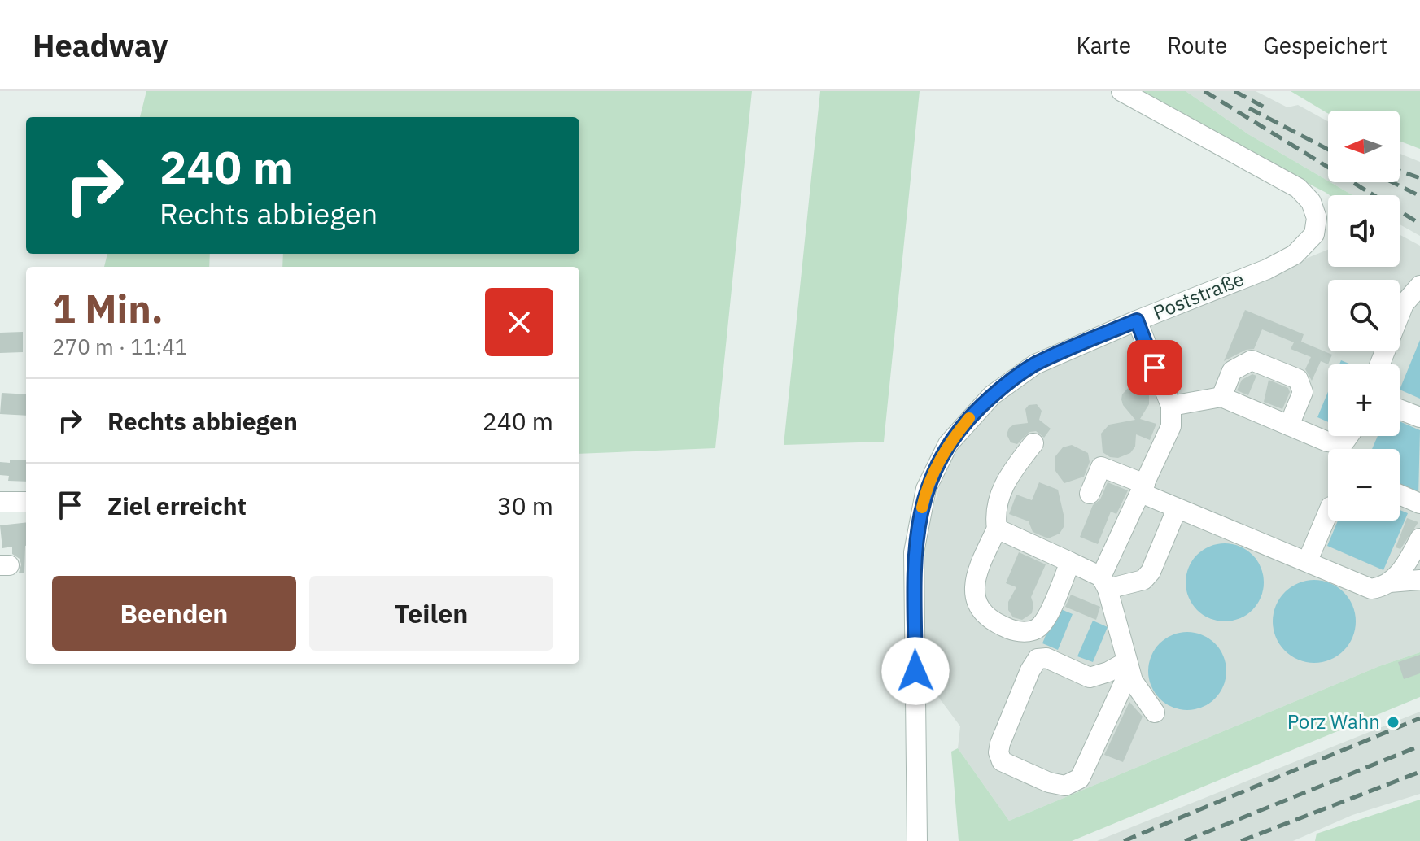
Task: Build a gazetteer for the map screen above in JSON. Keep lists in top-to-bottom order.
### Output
{
  "streets": {
    "street": ["Poststraße"]
  },
  "places": ["Porz Wahn"],
  "north": "left",
  "page": {
    "header": "Headway",
    "nav": ["Karte", "Route", "Gespeichert"],
    "map_buttons": ["+", "−"],
    "turn": ["240 m", "Rechts abbiegen"],
    "heading": ["1 Min.", "270 m · 11:41"],
    "list": [
      {
        "name": "Rechts abbiegen",
        "value": "240 m"
      },
      {
        "name": "Ziel erreicht",
        "value": "30 m"
      }
    ],
    "buttons": ["Beenden", "Teilen"]
  }
}
